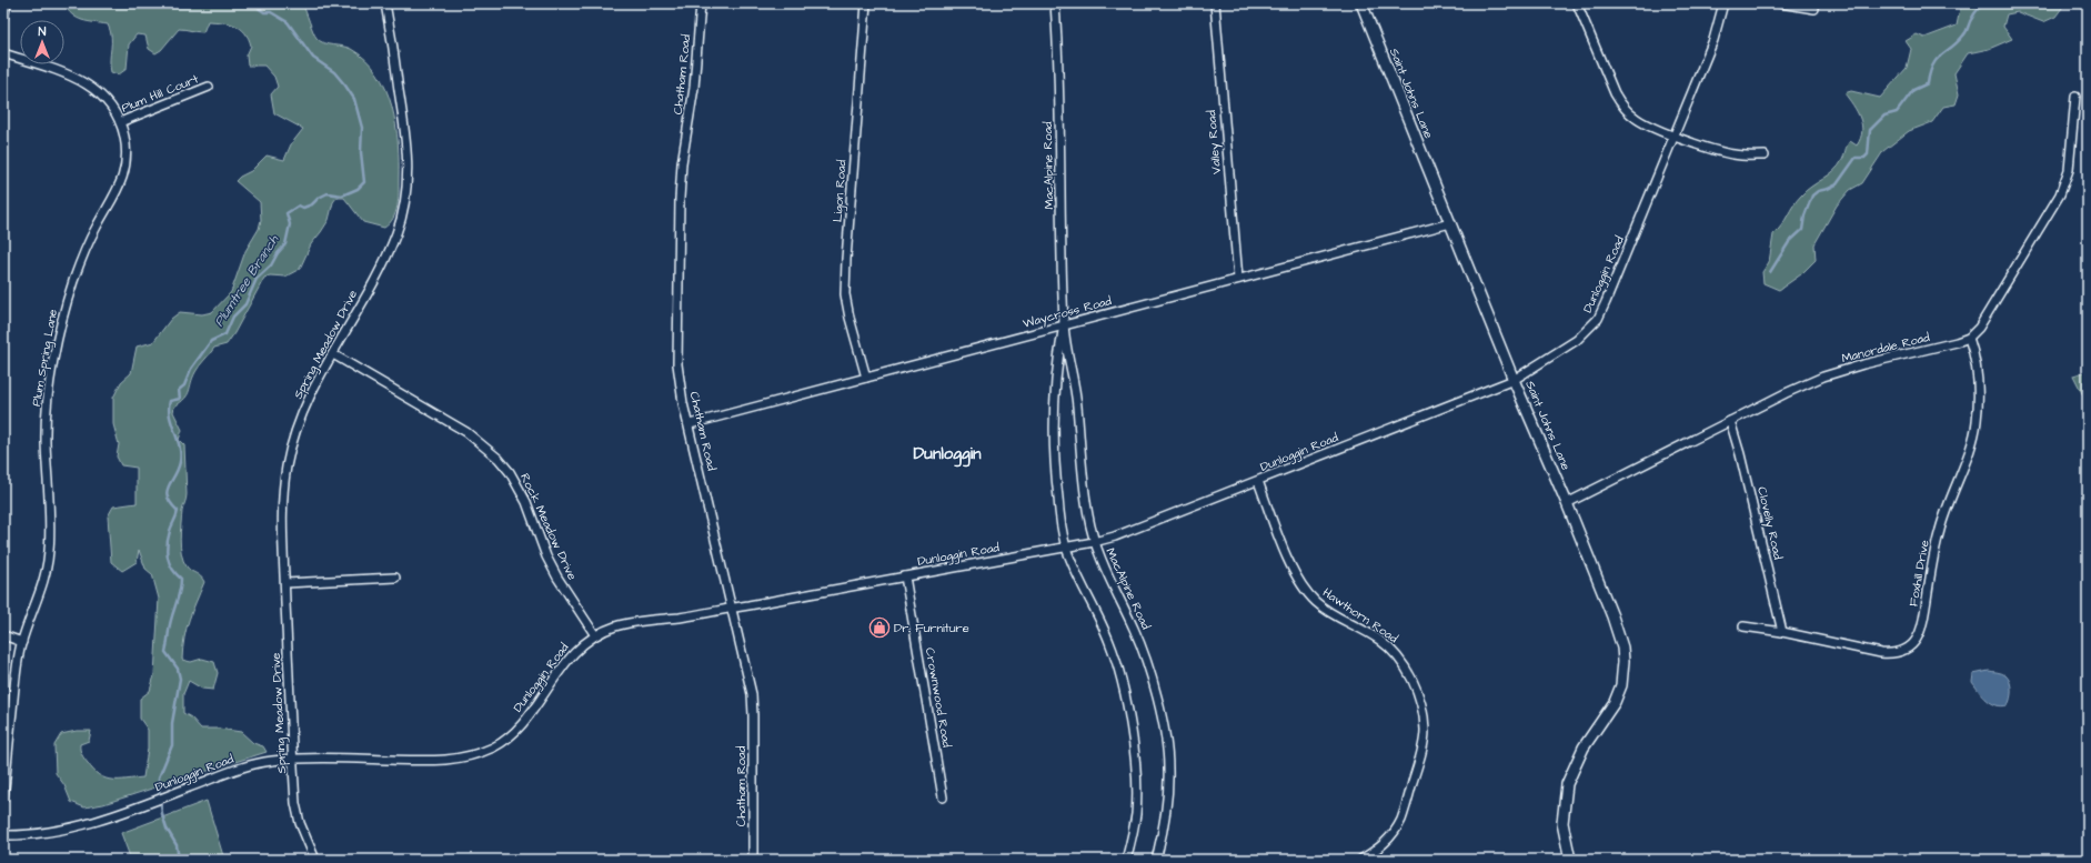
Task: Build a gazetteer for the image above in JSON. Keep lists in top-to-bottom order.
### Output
{
  "streets": {
    "street": [
      "Chatham Road",
      "Plum Hill Court",
      "Saint Johns Lane",
      "Valley Road",
      "MacAlpine Road",
      "Ligon Road",
      "Dunloggin Road",
      "Waycross Road",
      "Spring Meadow Drive",
      "Manordale Road",
      "Plum Spring Lane",
      "Clovelly Road",
      "Rock Meadow Drive",
      "Foxhill Drive",
      "Hawthorn Road",
      "Crownwood Road"
    ]
  },
  "crossings": [
    ["Chatham Road", "Dunloggin Road"],
    ["Chatham Road", "Waycross Road"],
    ["Plum Hill Court", "Plum Spring Lane"],
    ["Saint Johns Lane", "Dunloggin Road"],
    ["Saint Johns Lane", "Waycross Road"],
    ["Saint Johns Lane", "Manordale Road"],
    ["Valley Road", "Waycross Road"],
    ["MacAlpine Road", "Dunloggin Road"],
    ["MacAlpine Road", "Waycross Road"],
    ["Ligon Road", "Waycross Road"],
    ["Dunloggin Road", "Spring Meadow Drive"],
    ["Dunloggin Road", "Rock Meadow Drive"],
    ["Dunloggin Road", "Hawthorn Road"],
    ["Dunloggin Road", "Crownwood Road"],
    ["Spring Meadow Drive", "Rock Meadow Drive"],
    ["Manordale Road", "Clovelly Road"],
    ["Manordale Road", "Foxhill Drive"],
    ["Clovelly Road", "Foxhill Drive"]
  ],
  "districts": ["Dunloggin"],
  "water": ["Plumtree Branch"],
  "places": {
    "shop": ["Dr. Furniture"]
  },
  "north": "top"
}
